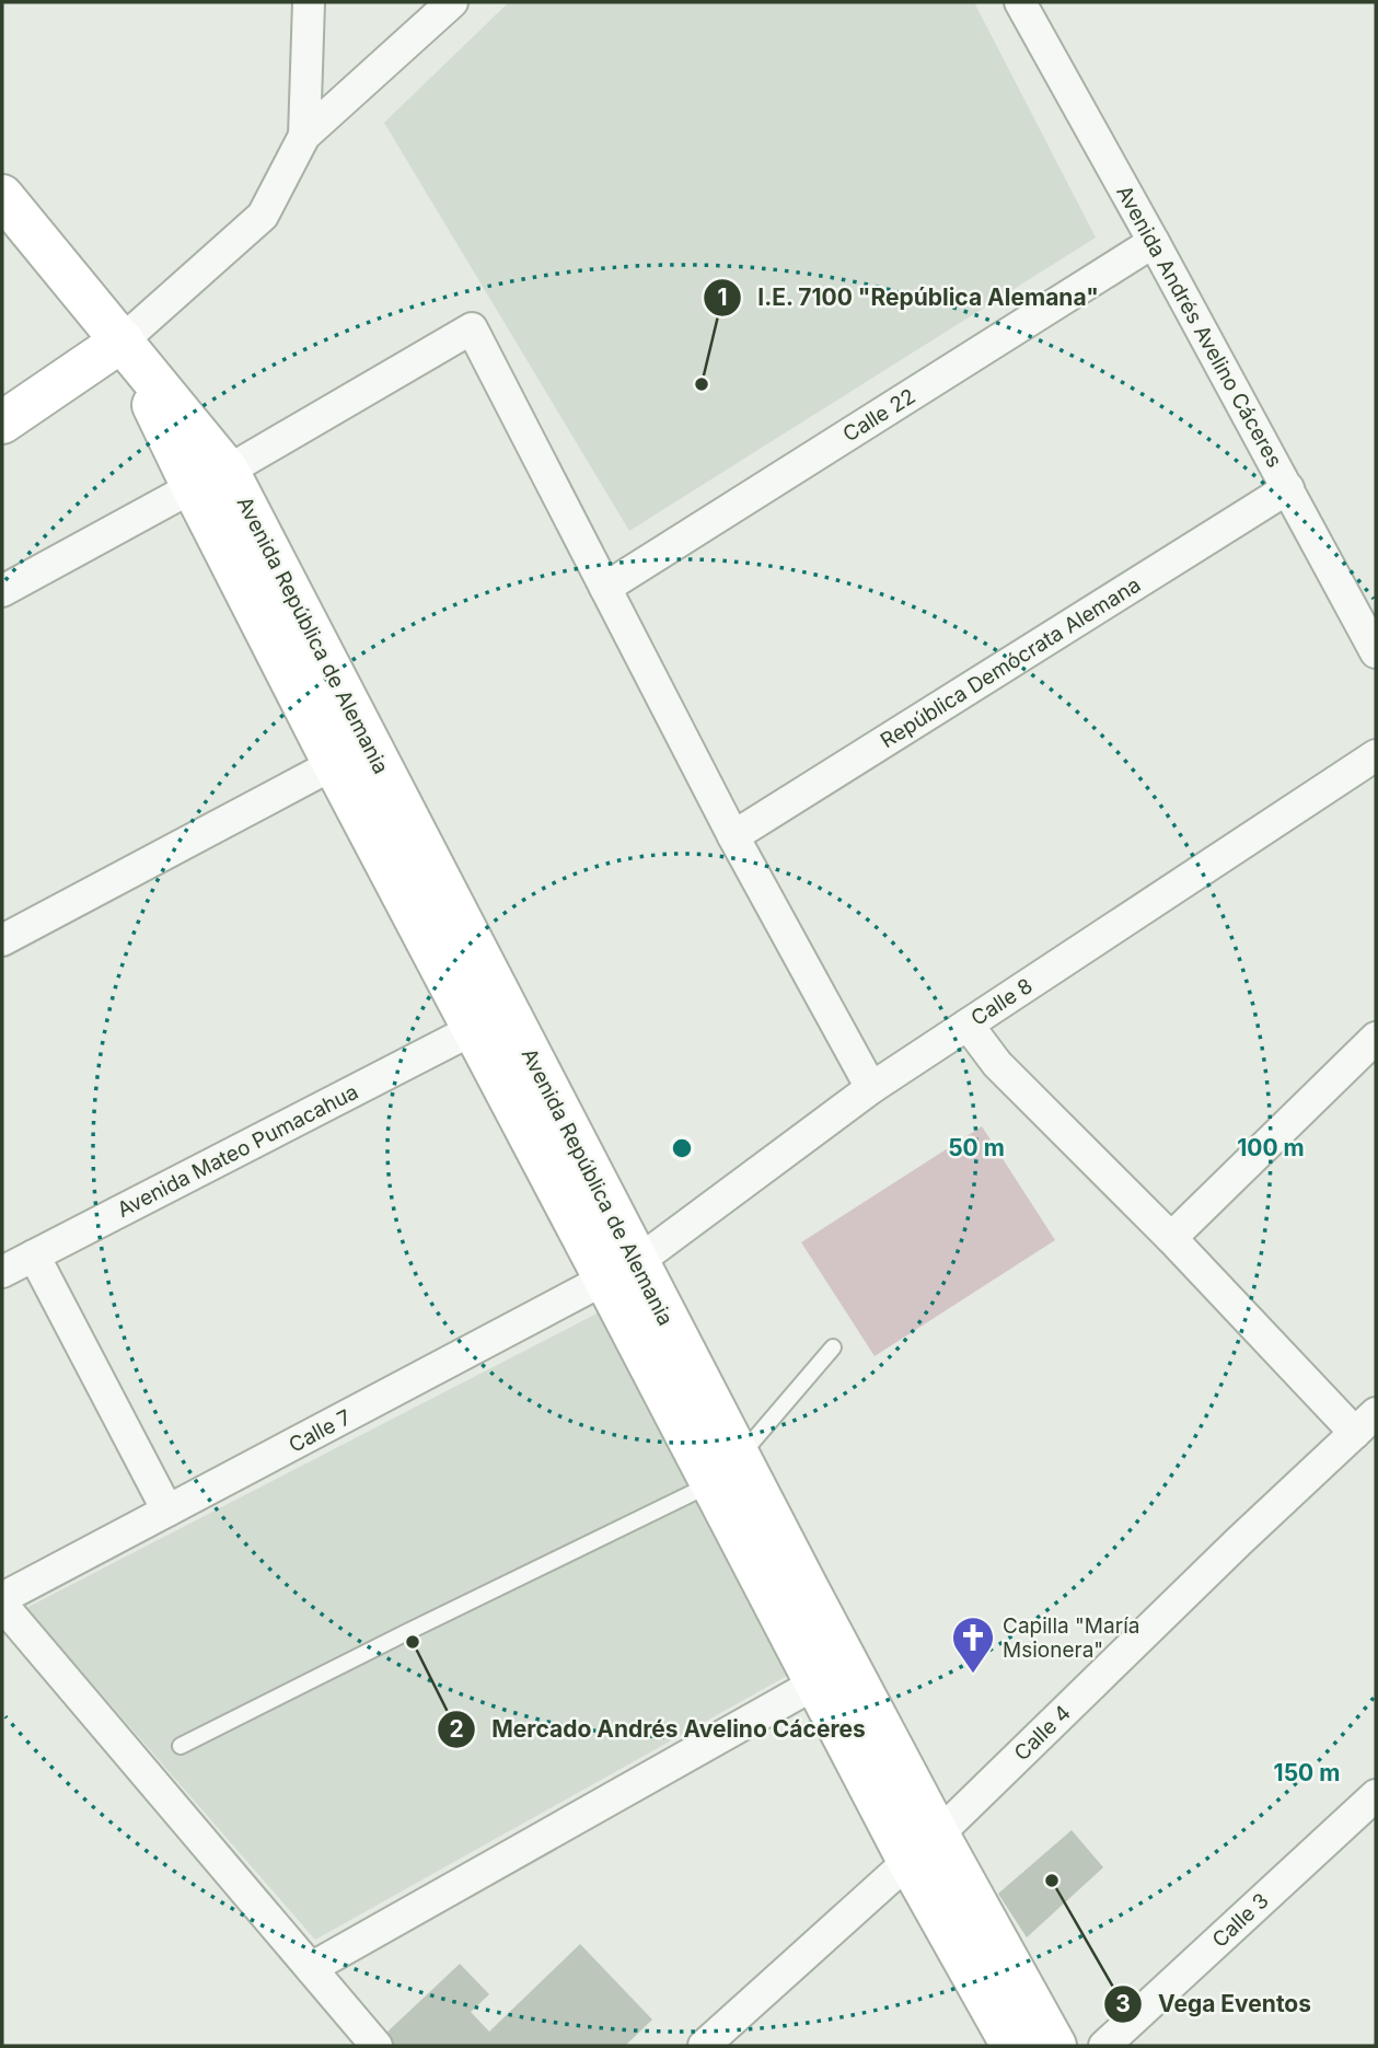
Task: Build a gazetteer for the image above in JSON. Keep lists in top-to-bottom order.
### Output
{
  "streets": {
    "street": [
      "Avenida Andrés Avelino Cáceres",
      "Calle 22",
      "Avenida República de Alemania",
      "República Demócrata Alemana",
      "Calle 8",
      "Avenida Mateo Pumacahua",
      "Calle 7",
      "Calle 4",
      "Calle 3"
    ]
  },
  "crossings": [
    ["Avenida Andrés Avelino Cáceres", "Calle 22"],
    ["Avenida Andrés Avelino Cáceres", "República Demócrata Alemana"],
    ["Avenida República de Alemania", "Calle 8"],
    ["Avenida República de Alemania", "Avenida Mateo Pumacahua"],
    ["Avenida República de Alemania", "Calle 7"],
    ["Avenida República de Alemania", "Calle 4"],
    ["Calle 8", "Calle 7"]
  ],
  "places": {
    "other": ["I.E. 7100 \"República Alemana\"", "Mercado Andrés Avelino Cáceres", "Vega Eventos"],
    "church": ["Capilla \"María Msionera\""]
  },
  "rings": ["50 m", "100 m", "150 m"]
}
